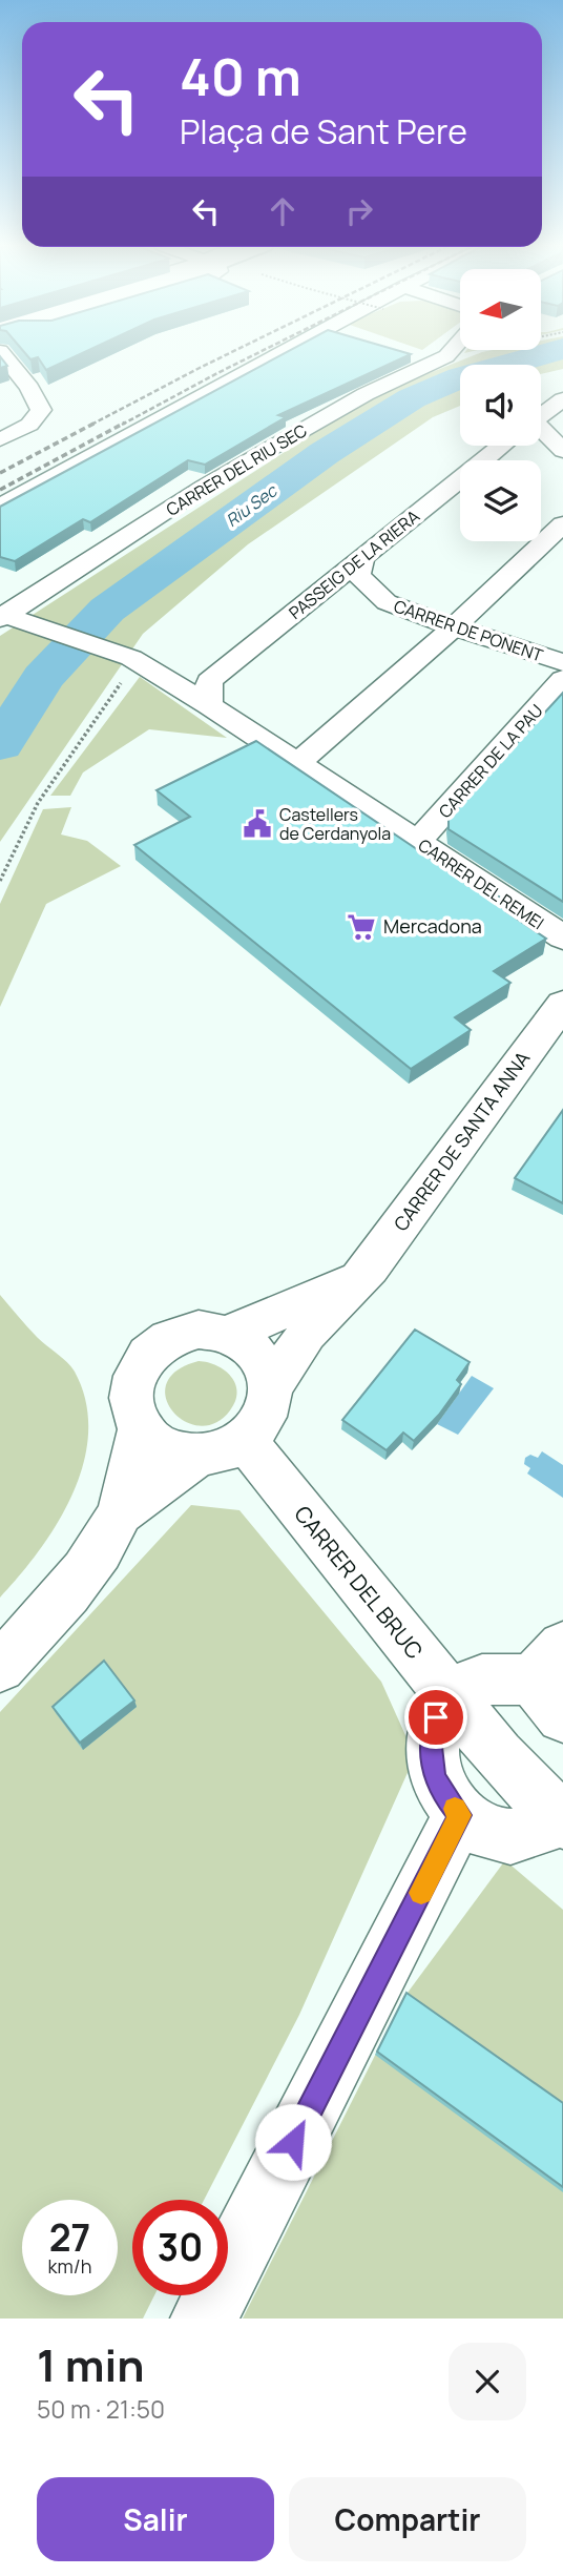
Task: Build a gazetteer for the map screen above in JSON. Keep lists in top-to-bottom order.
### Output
{
  "streets": {
    "street": [
      "CARRER DEL RIU SEC",
      "PASSEIG DE LA RIERA",
      "CARRER DE PONENT",
      "CARRER DE LA PAU",
      "CARRER DEL REMEI",
      "CARRER DE SANTA ANNA",
      "CARRER DEL BRUC"
    ]
  },
  "crossings": [
    ["CARRER DEL RIU SEC", "CARRER DEL REMEI"],
    ["PASSEIG DE LA RIERA", "CARRER DE PONENT"],
    ["PASSEIG DE LA RIERA", "CARRER DEL REMEI"],
    ["CARRER DE LA PAU", "CARRER DEL REMEI"],
    ["CARRER DE SANTA ANNA", "CARRER DEL BRUC"]
  ],
  "water": ["Riu Sec"],
  "places": {
    "public building": ["Castellers de Cerdanyola"],
    "supermarket": ["Mercadona"]
  },
  "north": "left",
  "page": {
    "turn": ["40 m", "Plaça de Sant Pere"],
    "speed": "27 km/h",
    "limit": "30",
    "heading": ["1 min", "50 m · 21:50"],
    "buttons": ["Salir", "Compartir"]
  }
}
